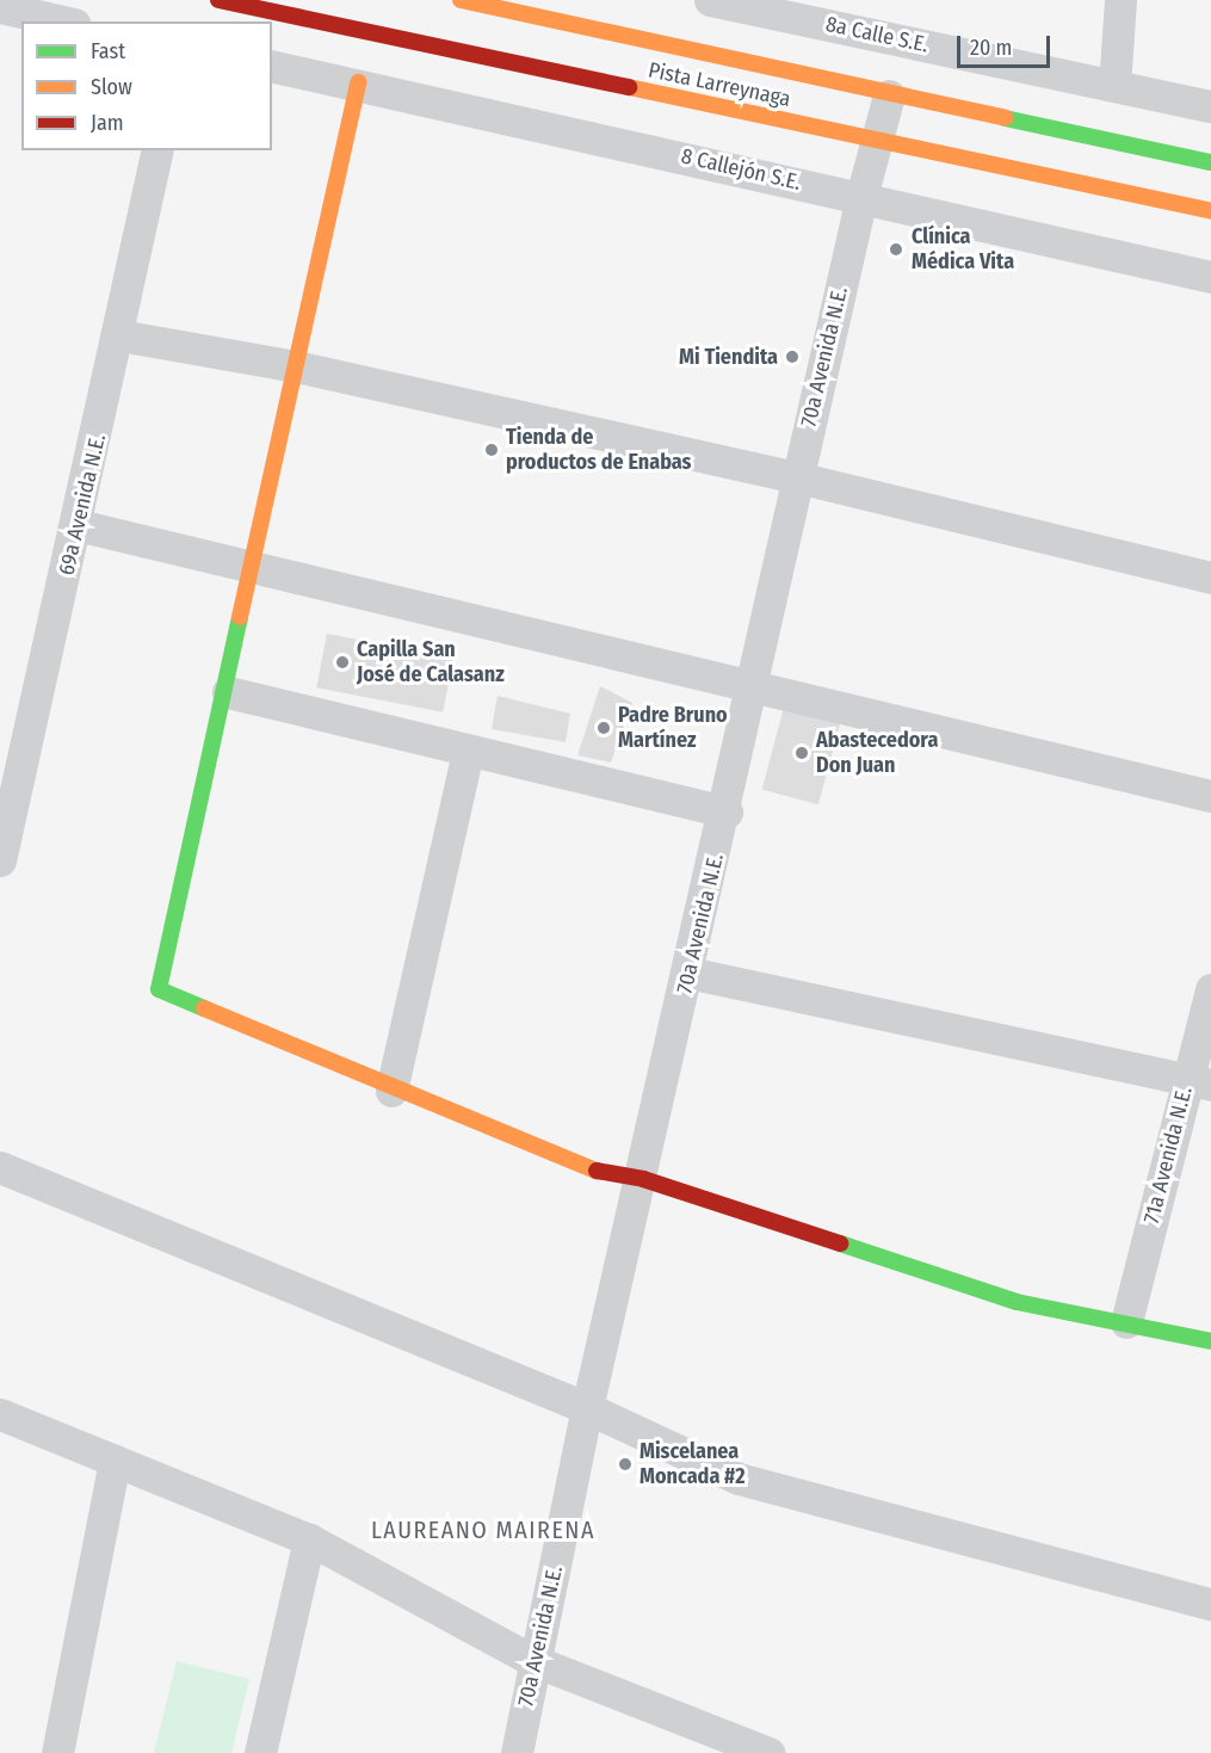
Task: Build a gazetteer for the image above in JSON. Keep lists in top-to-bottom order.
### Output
{
  "streets": {
    "street": [
      "8a Calle S.E.",
      "Pista Larreynaga",
      "8 Callejón S.E.",
      "70a Avenida N.E.",
      "69a Avenida N.E.",
      "71a Avenida N.E."
    ]
  },
  "crossings": [
    ["Pista Larreynaga", "70a Avenida N.E."],
    ["8 Callejón S.E.", "70a Avenida N.E."]
  ],
  "districts": ["LAUREANO MAIRENA"],
  "places": [
    "Clínica Médica Vita",
    "Mi Tiendita",
    "Tienda de productos de Enabas",
    "Capilla San José de Calasanz",
    "Padre Bruno Martínez",
    "Abastecedora Don Juan",
    "Miscelanea Moncada #2"
  ],
  "legend": ["Fast", "Slow", "Jam"],
  "scale_bar": "20 m"
}
